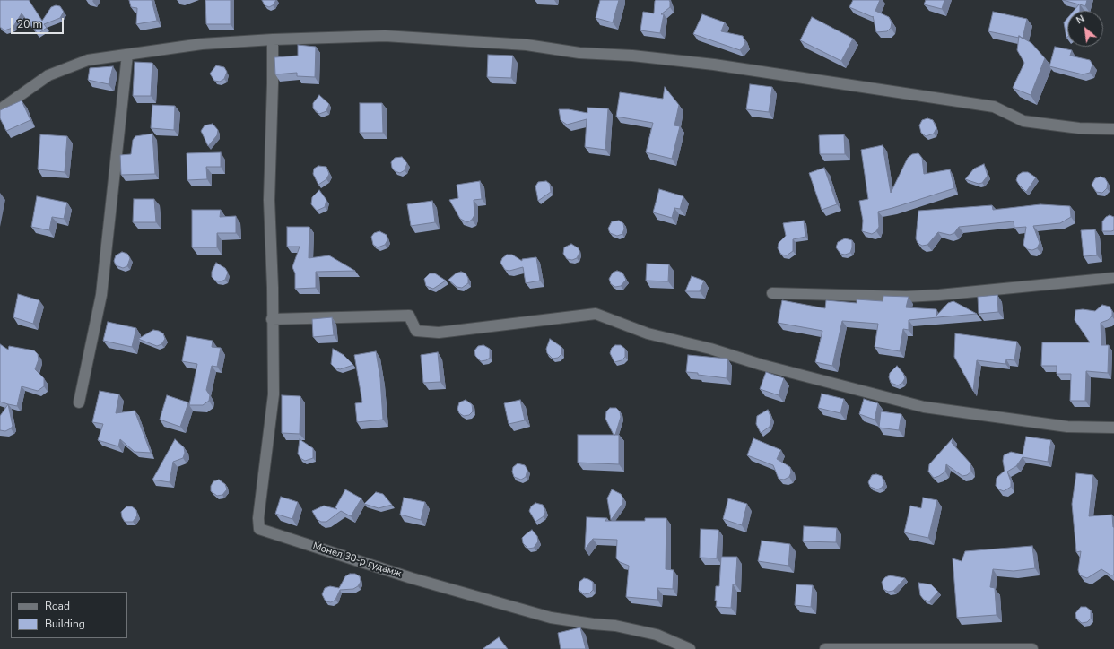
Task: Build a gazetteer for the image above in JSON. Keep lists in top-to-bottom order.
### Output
{
  "streets": {
    "street": ["Монел 30-р гудамж"]
  },
  "legend": ["Road", "Building"],
  "scale_bar": "20 m",
  "north": "top left"
}
